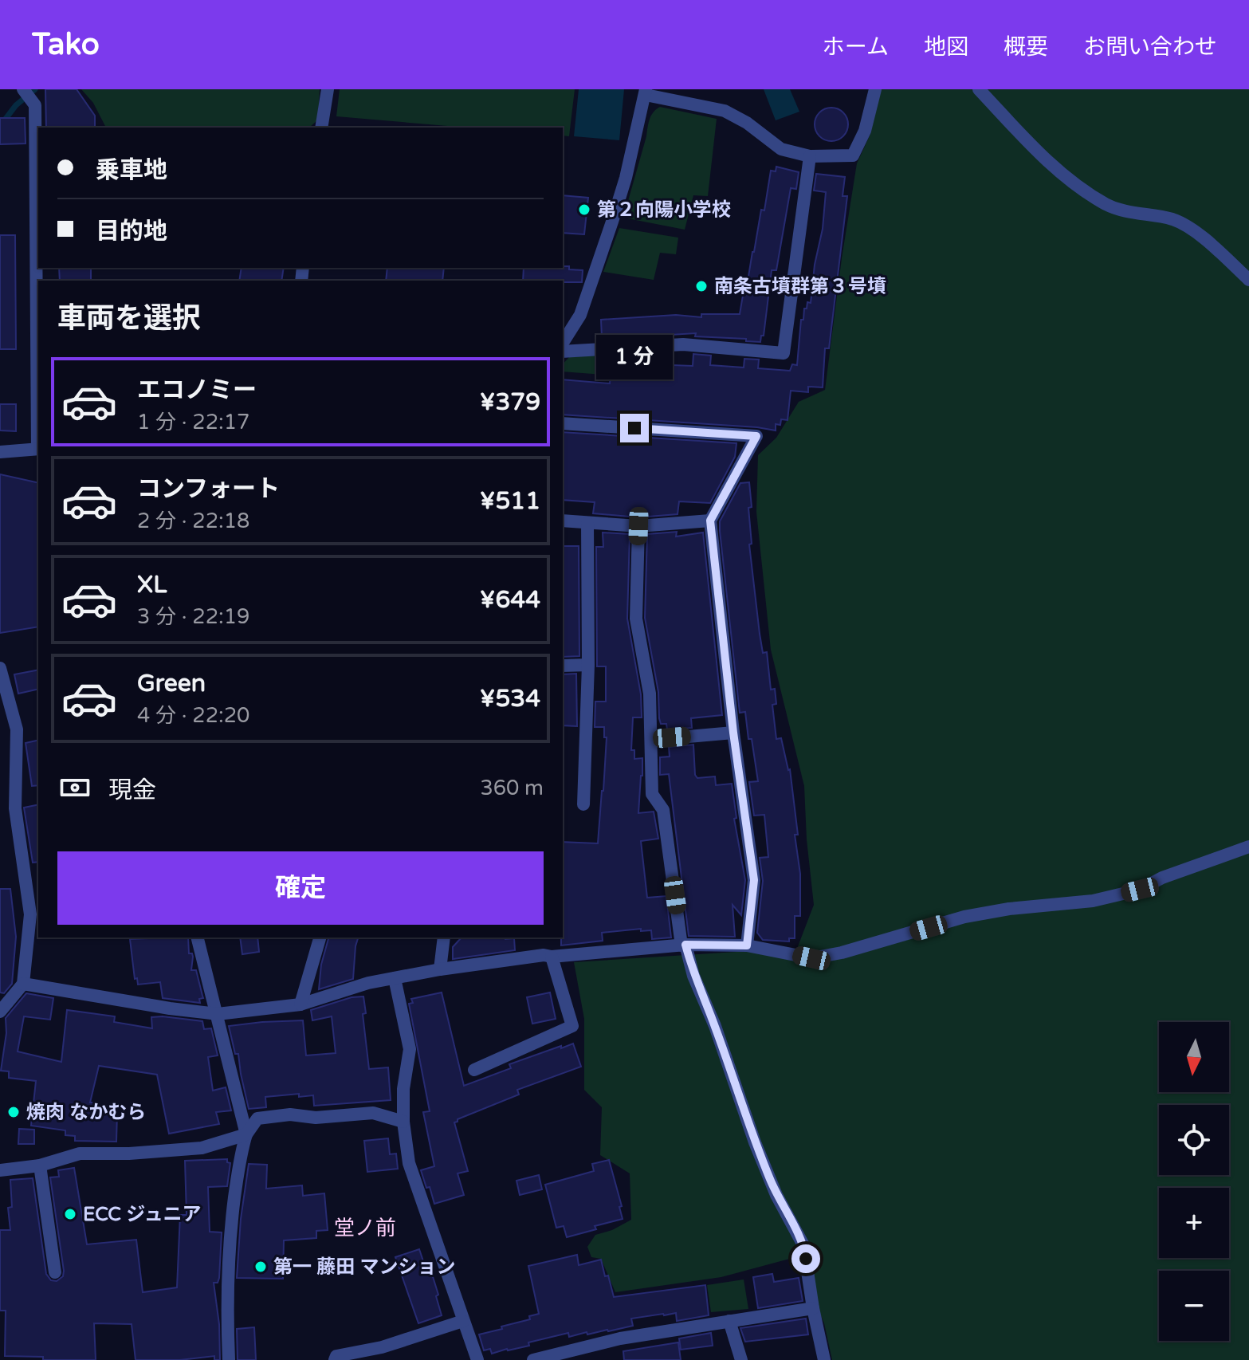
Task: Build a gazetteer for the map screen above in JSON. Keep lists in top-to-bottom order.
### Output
{
  "districts": ["堂ノ前"],
  "places": [
    "第２向陽小学校",
    "南条古墳群第３号墳",
    "焼肉 なかむら",
    "ECC ジュニア",
    "第一 藤田 マンション"
  ],
  "north": "bottom",
  "page": {
    "header": "Tako",
    "nav": [
      "ホーム",
      "地図",
      "概要",
      "お問い合わせ"
    ],
    "banner": ["乗車地", "目的地"],
    "heading": "車両を選択",
    "bubble": "1 分",
    "list": [
      {
        "name": "エコノミー",
        "note": "1 分 · 22:17",
        "value": "¥379"
      },
      {
        "name": "コンフォート",
        "note": "2 分 · 22:18",
        "value": "¥511"
      },
      {
        "name": "XL",
        "note": "3 分 · 22:19",
        "value": "¥644"
      },
      {
        "name": "Green",
        "note": "4 分 · 22:20",
        "value": "¥534"
      }
    ],
    "pay": ["現金", "360 m"],
    "buttons": "確定",
    "map_buttons": ["+", "−"]
  }
}
